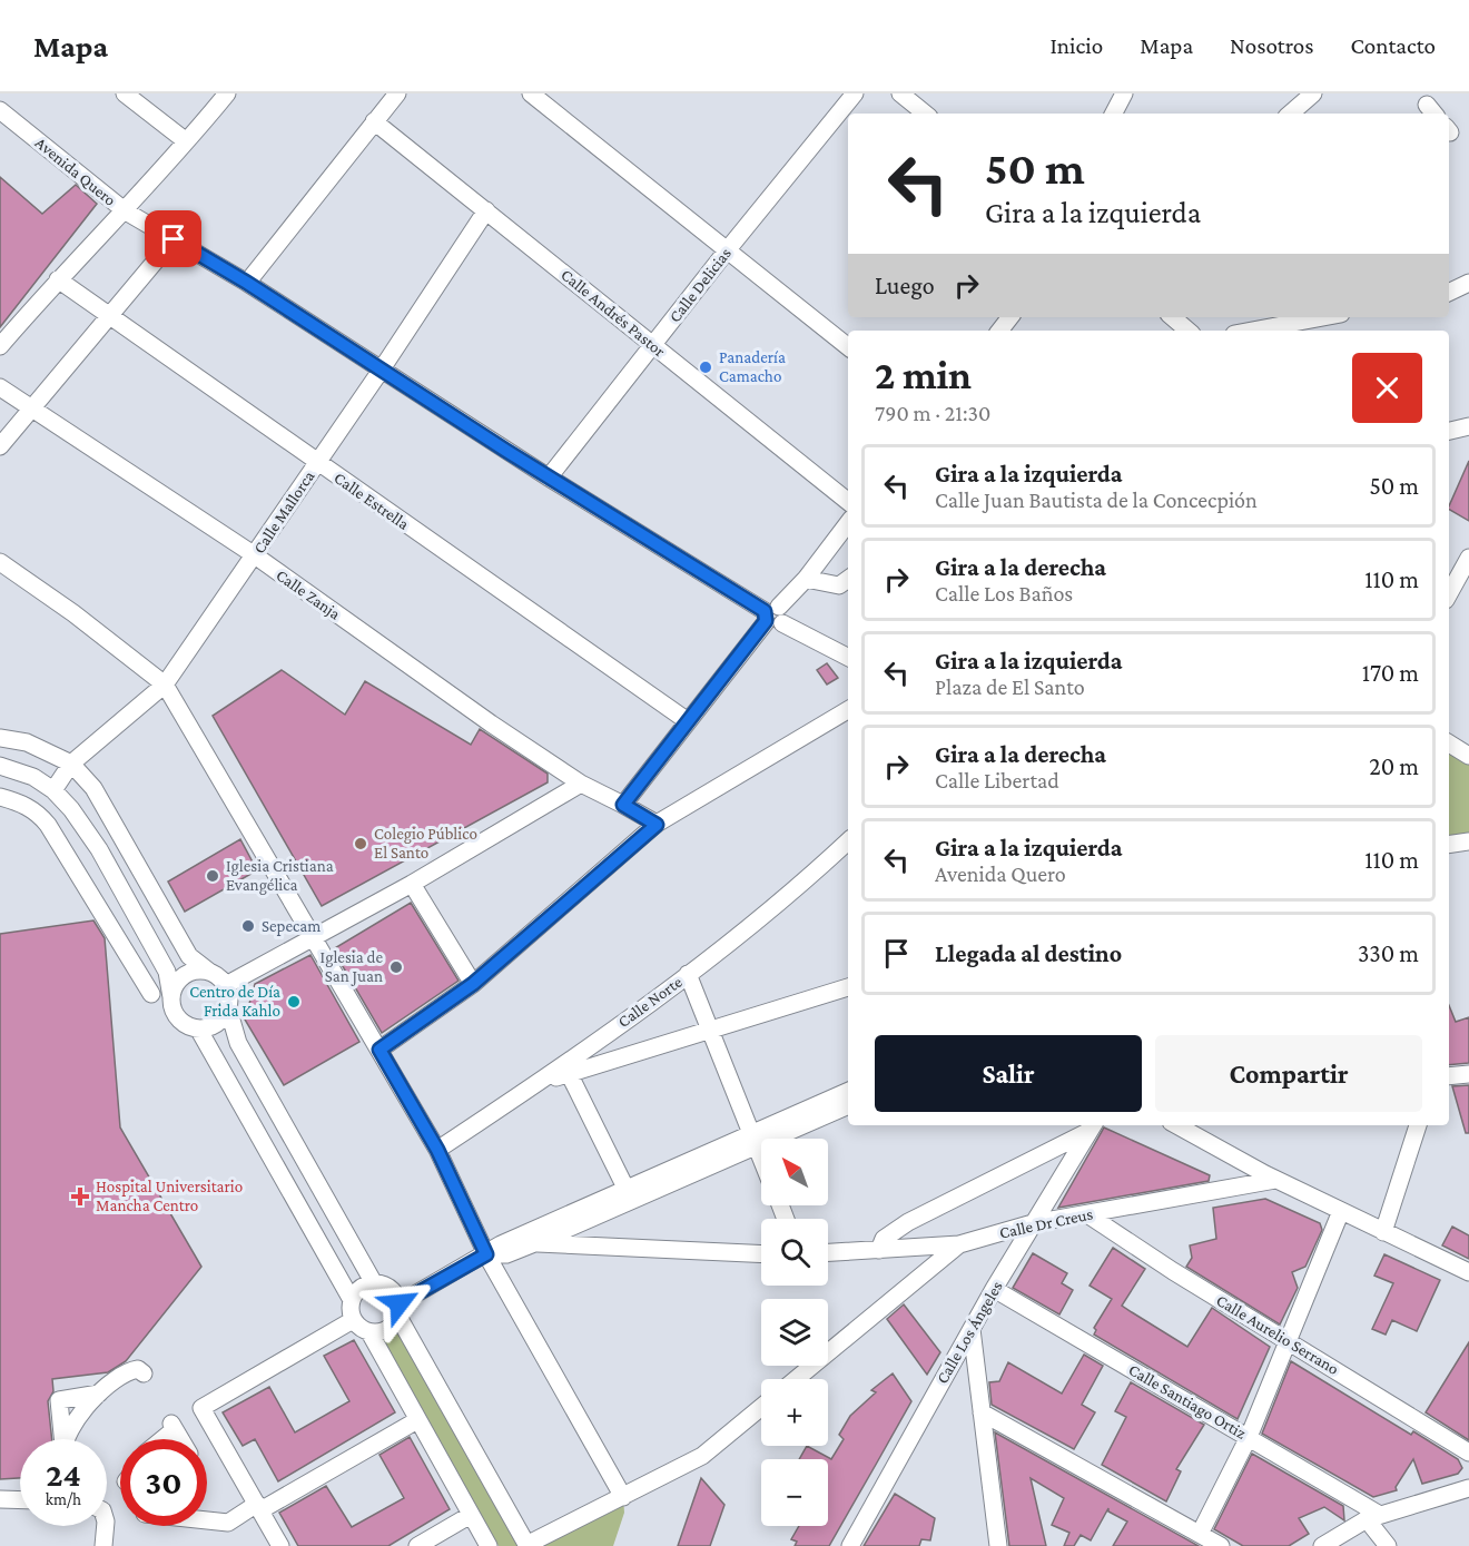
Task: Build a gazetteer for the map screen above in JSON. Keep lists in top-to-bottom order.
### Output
{
  "streets": {
    "street": [
      "Avenida Quero",
      "Calle Delicias",
      "Calle Andrés Pastor",
      "Calle Estrella",
      "Calle Mallorca",
      "Calle Zanja",
      "Calle Norte",
      "Calle Dr Creus",
      "Calle Los Ángeles",
      "Calle Aurelio Serrano",
      "Calle Santiago Ortiz"
    ]
  },
  "crossings": [
    ["Avenida Quero", "Calle Delicias"],
    ["Avenida Quero", "Calle Mallorca"],
    ["Calle Delicias", "Calle Andrés Pastor"],
    ["Calle Andrés Pastor", "Calle Mallorca"],
    ["Calle Estrella", "Calle Mallorca"],
    ["Calle Mallorca", "Calle Zanja"],
    ["Calle Dr Creus", "Calle Los Ángeles"],
    ["Calle Dr Creus", "Calle Aurelio Serrano"],
    ["Calle Los Ángeles", "Calle Santiago Ortiz"]
  ],
  "places": {
    "other": [
      "Panadería Camacho",
      "Colegio Público El Santo",
      "Iglesia Cristiana Evangélica",
      "Sepecam",
      "Iglesia de San Juan",
      "Centro de Día Frida Kahlo"
    ],
    "health": ["Hospital Universitario Mancha Centro"]
  },
  "north": "top left",
  "page": {
    "header": "Mapa",
    "nav": [
      "Inicio",
      "Mapa",
      "Nosotros",
      "Contacto"
    ],
    "turn": ["50 m", "Gira a la izquierda"],
    "then": "Luego",
    "heading": ["2 min", "790 m · 21:30"],
    "list": [
      {
        "name": "Gira a la izquierda",
        "note": "Calle Juan Bautista de la Concecpión",
        "value": "50 m"
      },
      {
        "name": "Gira a la derecha",
        "note": "Calle Los Baños",
        "value": "110 m"
      },
      {
        "name": "Gira a la izquierda",
        "note": "Plaza de El Santo",
        "value": "170 m"
      },
      {
        "name": "Gira a la derecha",
        "note": "Calle Libertad",
        "value": "20 m"
      },
      {
        "name": "Gira a la izquierda",
        "note": "Avenida Quero",
        "value": "110 m"
      },
      {
        "name": "Llegada al destino",
        "value": "330 m"
      }
    ],
    "buttons": ["Salir", "Compartir"],
    "map_buttons": ["+", "−"],
    "speed": "24 km/h",
    "limit": "30"
  }
}
